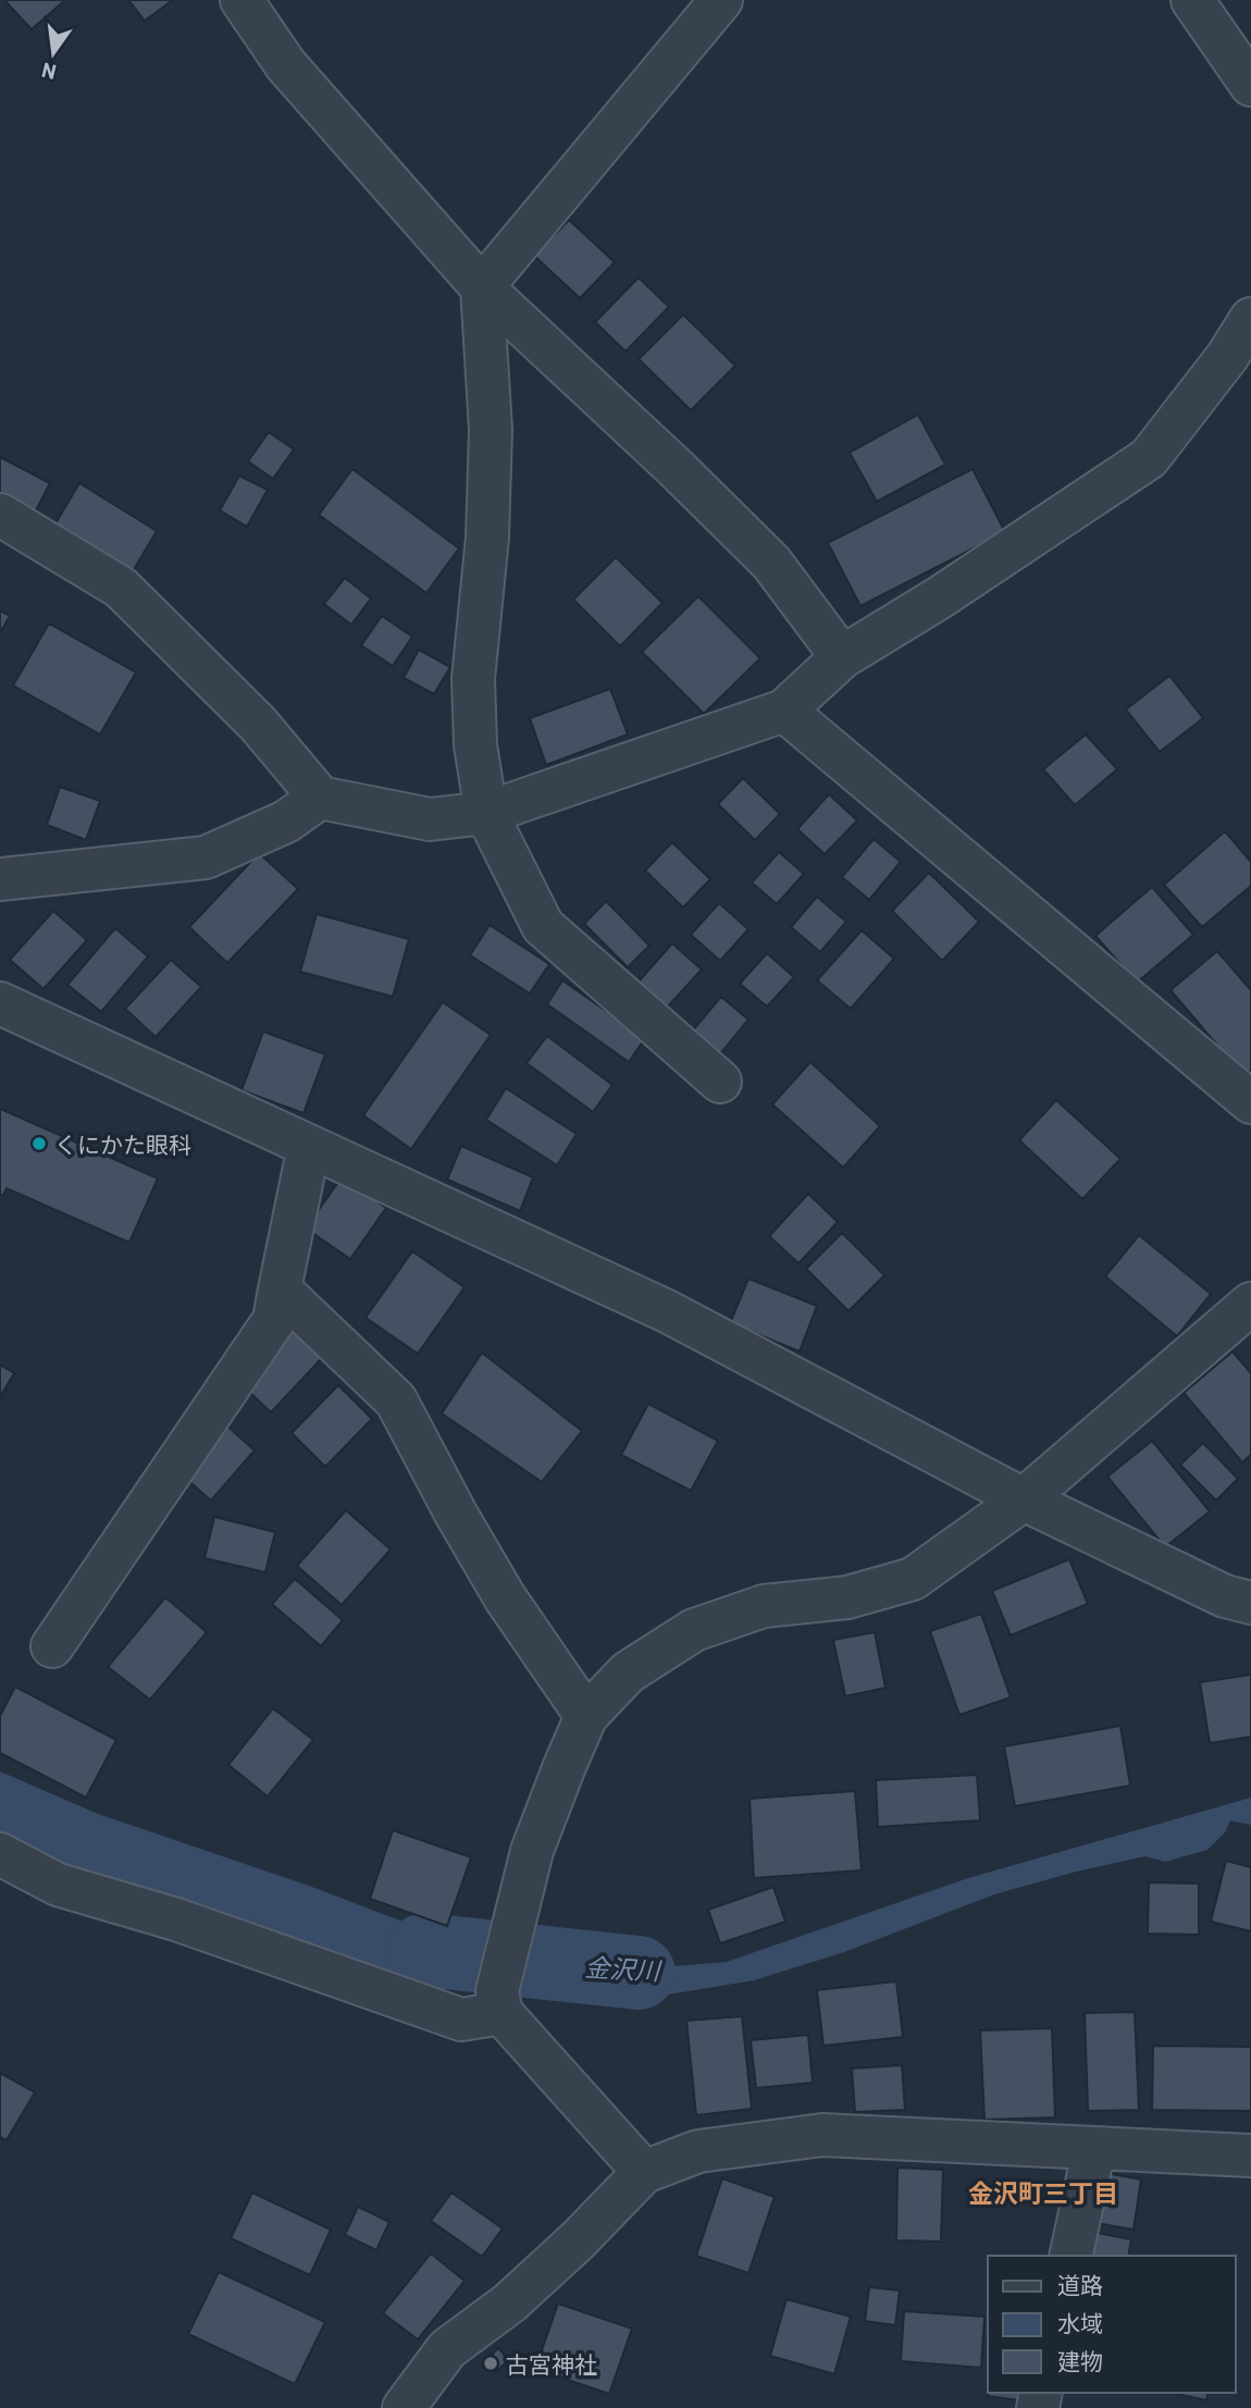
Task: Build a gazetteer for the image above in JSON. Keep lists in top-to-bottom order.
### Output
{
  "districts": ["金沢町三丁目"],
  "water": ["金沢川"],
  "places": ["くにかた眼科", "古宮神社"],
  "legend": ["道路", "水域", "建物"],
  "north": "bottom"
}
